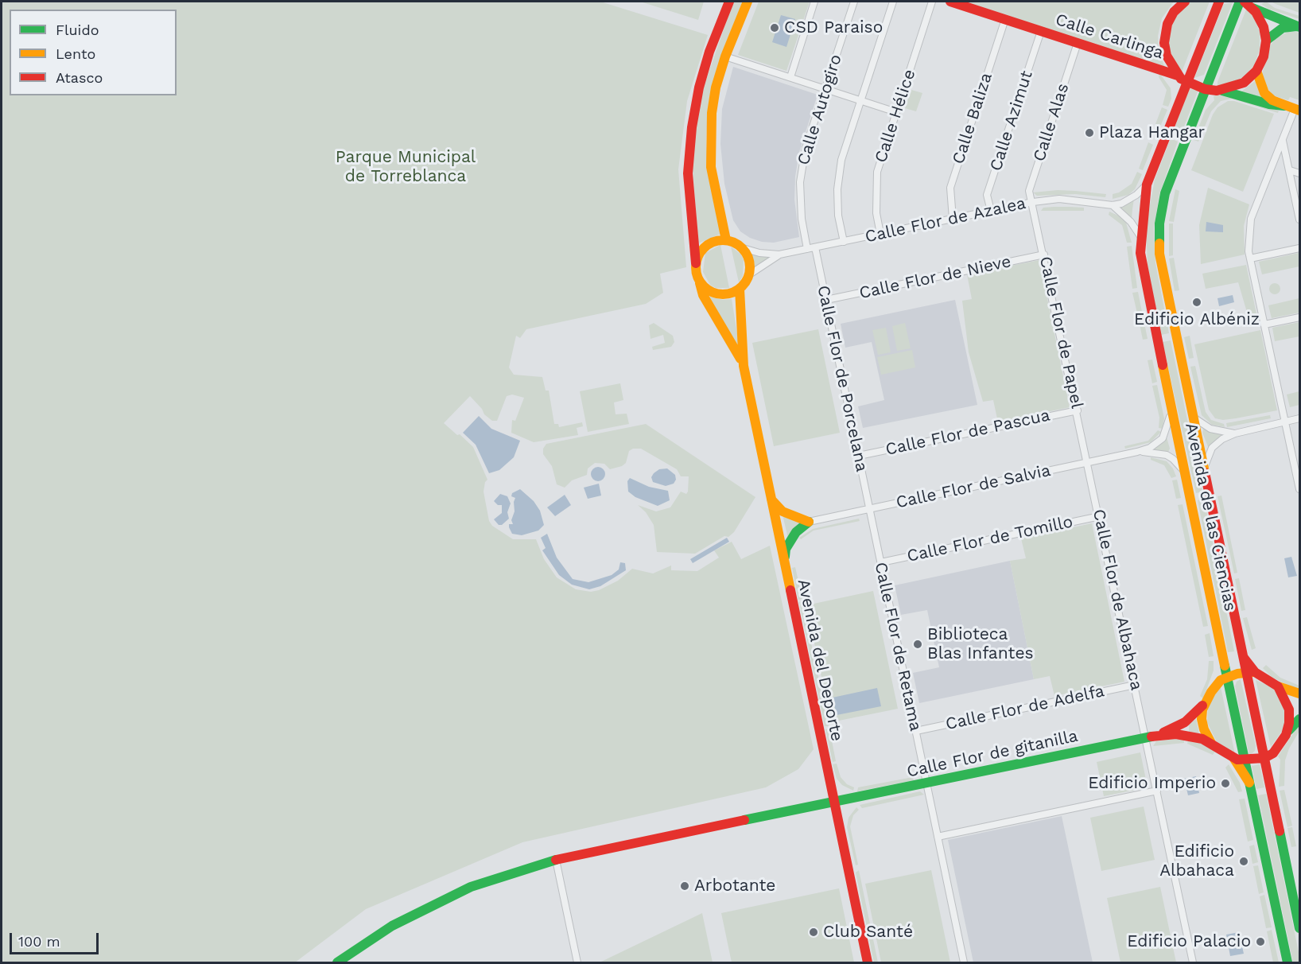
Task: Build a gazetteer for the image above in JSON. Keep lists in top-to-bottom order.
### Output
{
  "streets": {
    "street": [
      "Calle Carlinga",
      "Calle Autogiro",
      "Calle Hélice",
      "Calle Baliza",
      "Calle Azimut",
      "Calle Alas",
      "Calle Flor de Azalea",
      "Calle Flor de Nieve",
      "Calle Flor de Papel",
      "Calle Flor de Porcelana",
      "Calle Flor de Pascua",
      "Calle Flor de Salvia",
      "Avenida de las Ciencias",
      "Calle Flor de Tomillo",
      "Calle Flor de Albahaca",
      "Calle Flor de Retama",
      "Avenida del Deporte",
      "Calle Flor de Adelfa",
      "Calle Flor de gitanilla"
    ]
  },
  "crossings": [
    ["Calle Carlinga", "Calle Baliza"],
    ["Calle Carlinga", "Calle Azimut"],
    ["Calle Carlinga", "Calle Alas"],
    ["Calle Autogiro", "Calle Flor de Azalea"],
    ["Calle Hélice", "Calle Flor de Azalea"],
    ["Calle Baliza", "Calle Flor de Azalea"],
    ["Calle Azimut", "Calle Flor de Azalea"],
    ["Calle Alas", "Calle Flor de Azalea"],
    ["Calle Alas", "Calle Flor de Papel"],
    ["Calle Flor de Azalea", "Calle Flor de Papel"],
    ["Calle Flor de Azalea", "Calle Flor de Porcelana"],
    ["Calle Flor de Nieve", "Calle Flor de Papel"],
    ["Calle Flor de Nieve", "Calle Flor de Porcelana"],
    ["Calle Flor de Papel", "Calle Flor de Pascua"],
    ["Calle Flor de Papel", "Calle Flor de Salvia"],
    ["Calle Flor de Papel", "Calle Flor de Albahaca"],
    ["Calle Flor de Porcelana", "Calle Flor de Pascua"],
    ["Calle Flor de Porcelana", "Calle Flor de Salvia"],
    ["Calle Flor de Porcelana", "Calle Flor de Retama"],
    ["Calle Flor de Salvia", "Avenida de las Ciencias"],
    ["Calle Flor de Salvia", "Calle Flor de Albahaca"],
    ["Calle Flor de Salvia", "Calle Flor de Retama"],
    ["Calle Flor de Tomillo", "Calle Flor de Albahaca"],
    ["Calle Flor de Tomillo", "Calle Flor de Retama"],
    ["Calle Flor de Albahaca", "Calle Flor de Adelfa"],
    ["Calle Flor de Albahaca", "Calle Flor de gitanilla"],
    ["Calle Flor de Retama", "Calle Flor de Adelfa"],
    ["Calle Flor de Retama", "Calle Flor de gitanilla"],
    ["Avenida del Deporte", "Calle Flor de gitanilla"]
  ],
  "parks": ["Parque Municipal de Torreblanca"],
  "places": [
    "CSD Paraiso",
    "Plaza Hangar",
    "Edificio Albéniz",
    "Biblioteca Blas Infantes",
    "Edificio Imperio",
    "Edificio Albahaca",
    "Arbotante",
    "Club Santé",
    "Edificio Palacio"
  ],
  "legend": ["Fluido", "Lento", "Atasco"],
  "scale_bar": "100 m"
}
